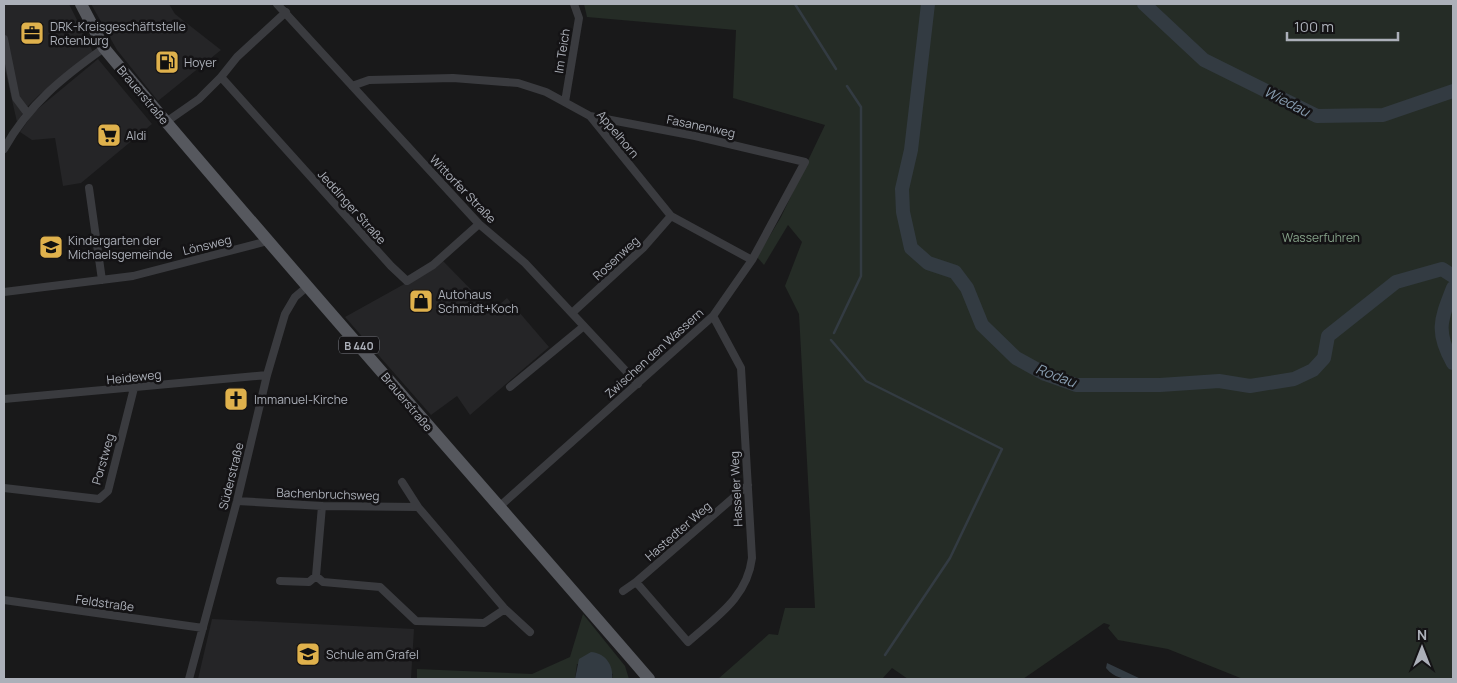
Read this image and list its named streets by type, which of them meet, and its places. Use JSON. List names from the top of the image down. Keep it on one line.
{"streets":{"main road":["Brauerstraße","B 440"],"street":["Im Teich","Fasanenweg","Appelhorn","Wittorfer Straße","Jeddinger Straße","Lönsweg","Rosenweg","Zwischen den Wassern","Heideweg","Porstweg","Süderstraße","Hasseler Weg","Bachenbruchsweg","Hastedter Weg","Feldstraße"]},"crossings":[["Im Teich","Appelhorn"],["Brauerstraße","Lönsweg"],["Brauerstraße","Zwischen den Wassern"],["Brauerstraße","Süderstraße"],["Fasanenweg","Appelhorn"],["Fasanenweg","Zwischen den Wassern"],["Appelhorn","Wittorfer Straße"],["Appelhorn","Rosenweg"],["Appelhorn","Zwischen den Wassern"],["Wittorfer Straße","Jeddinger Straße"],["Wittorfer Straße","Rosenweg"],["Wittorfer Straße","Zwischen den Wassern"],["Zwischen den Wassern","Hasseler Weg"],["Heideweg","Porstweg"],["Heideweg","Süderstraße"],["Süderstraße","Bachenbruchsweg"],["Süderstraße","Feldstraße"],["Hasseler Weg","Hastedter Weg"]],"water":["Wiedau","Rodau"],"parks":["Wasserfuhren"],"places":{"office":["DRK-Kreisgeschäftstelle Rotenburg"],"fuel station":["Hoyer"],"supermarket":["Aldi"],"school or university":["Kindergarten der Michaelsgemeinde","Schule am Grafel"],"shop":["Autohaus Schmidt+Koch"],"church":["Immanuel-Kirche"]},"scale_bar":"100 m","north":"top"}
